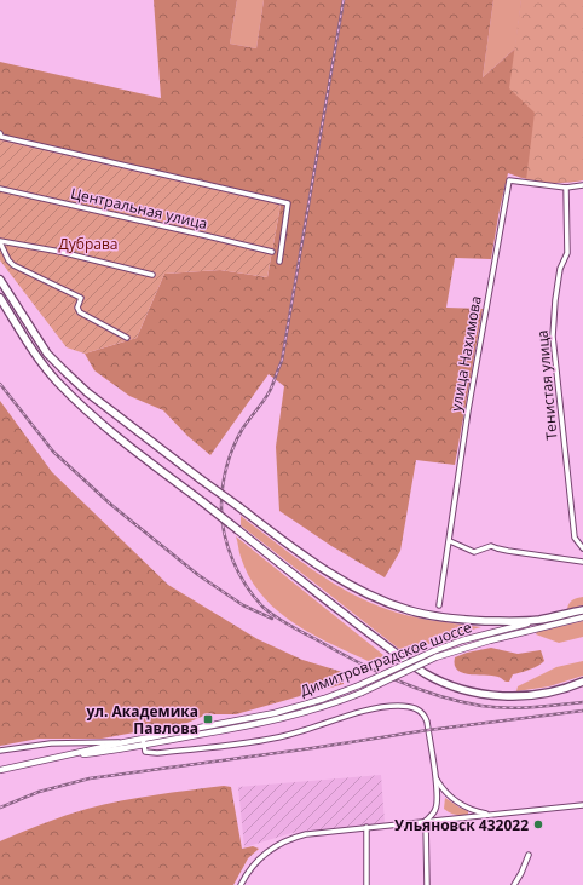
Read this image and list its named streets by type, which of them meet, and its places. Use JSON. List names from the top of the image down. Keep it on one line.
{"streets":{"highway":["Димитровградское шоссе"],"street":["Центральная улица","улица Нахимова","Тенистая улица"]},"crossings":[["улица Нахимова","Тенистая улица"]],"parks":["Дубрава"],"places":{"transit":["ул. Академика Павлова"],"other":["Ульяновск 432022"]}}
